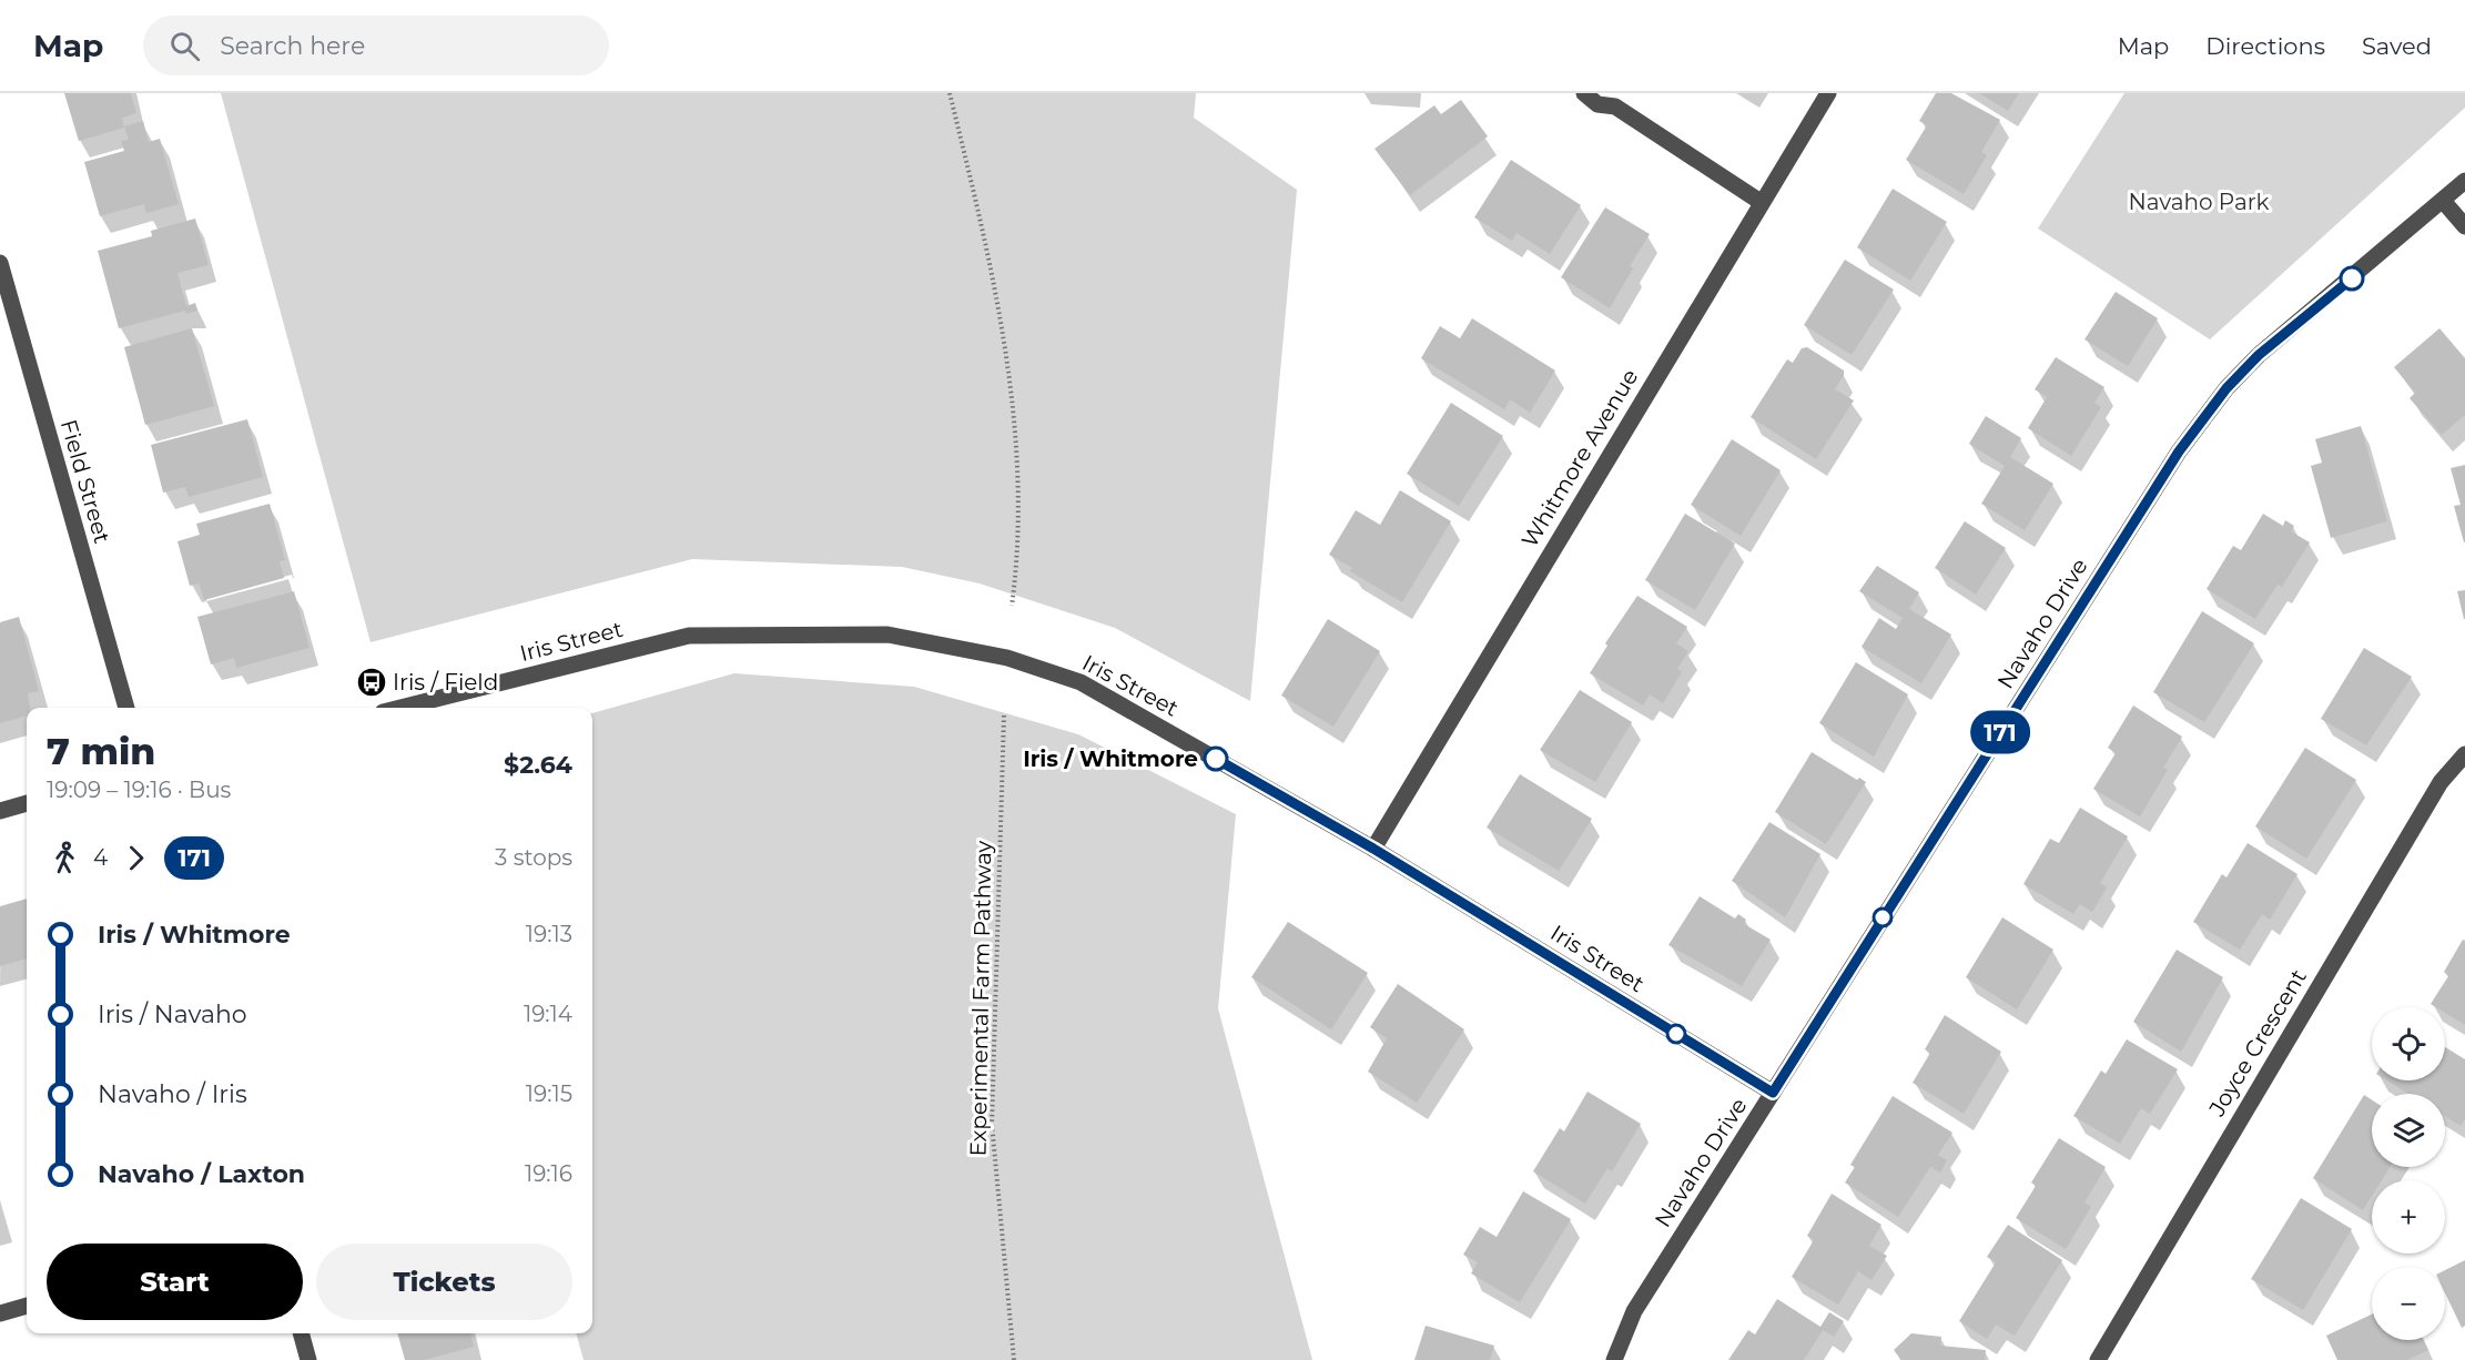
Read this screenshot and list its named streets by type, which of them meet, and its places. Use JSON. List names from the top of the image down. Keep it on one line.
{"streets":{"street":["Whitmore Avenue","Field Street","Navaho Drive","Iris Street","Joyce Crescent"],"path":["Experimental Farm Pathway"]},"crossings":[["Whitmore Avenue","Iris Street"],["Navaho Drive","Iris Street"]],"parks":["Navaho Park"],"places":{"bus stop":["Iris / Field"],"other":["Iris / Whitmore"]},"lines":["bus line 171"],"page":{"header":"Map","search":"Search here","nav":["Map","Directions","Saved"],"on_map":"171","heading":["7 min","19:09 – 19:16 · Bus","$2.64"],"legs":["4","171","3 stops"],"list":[{"name":"Iris / Whitmore","value":"19:13"},{"name":"Iris / Navaho","value":"19:14"},{"name":"Navaho / Iris","value":"19:15"},{"name":"Navaho / Laxton","value":"19:16"}],"map_buttons":["+","−"],"buttons":["Start","Tickets"]}}
